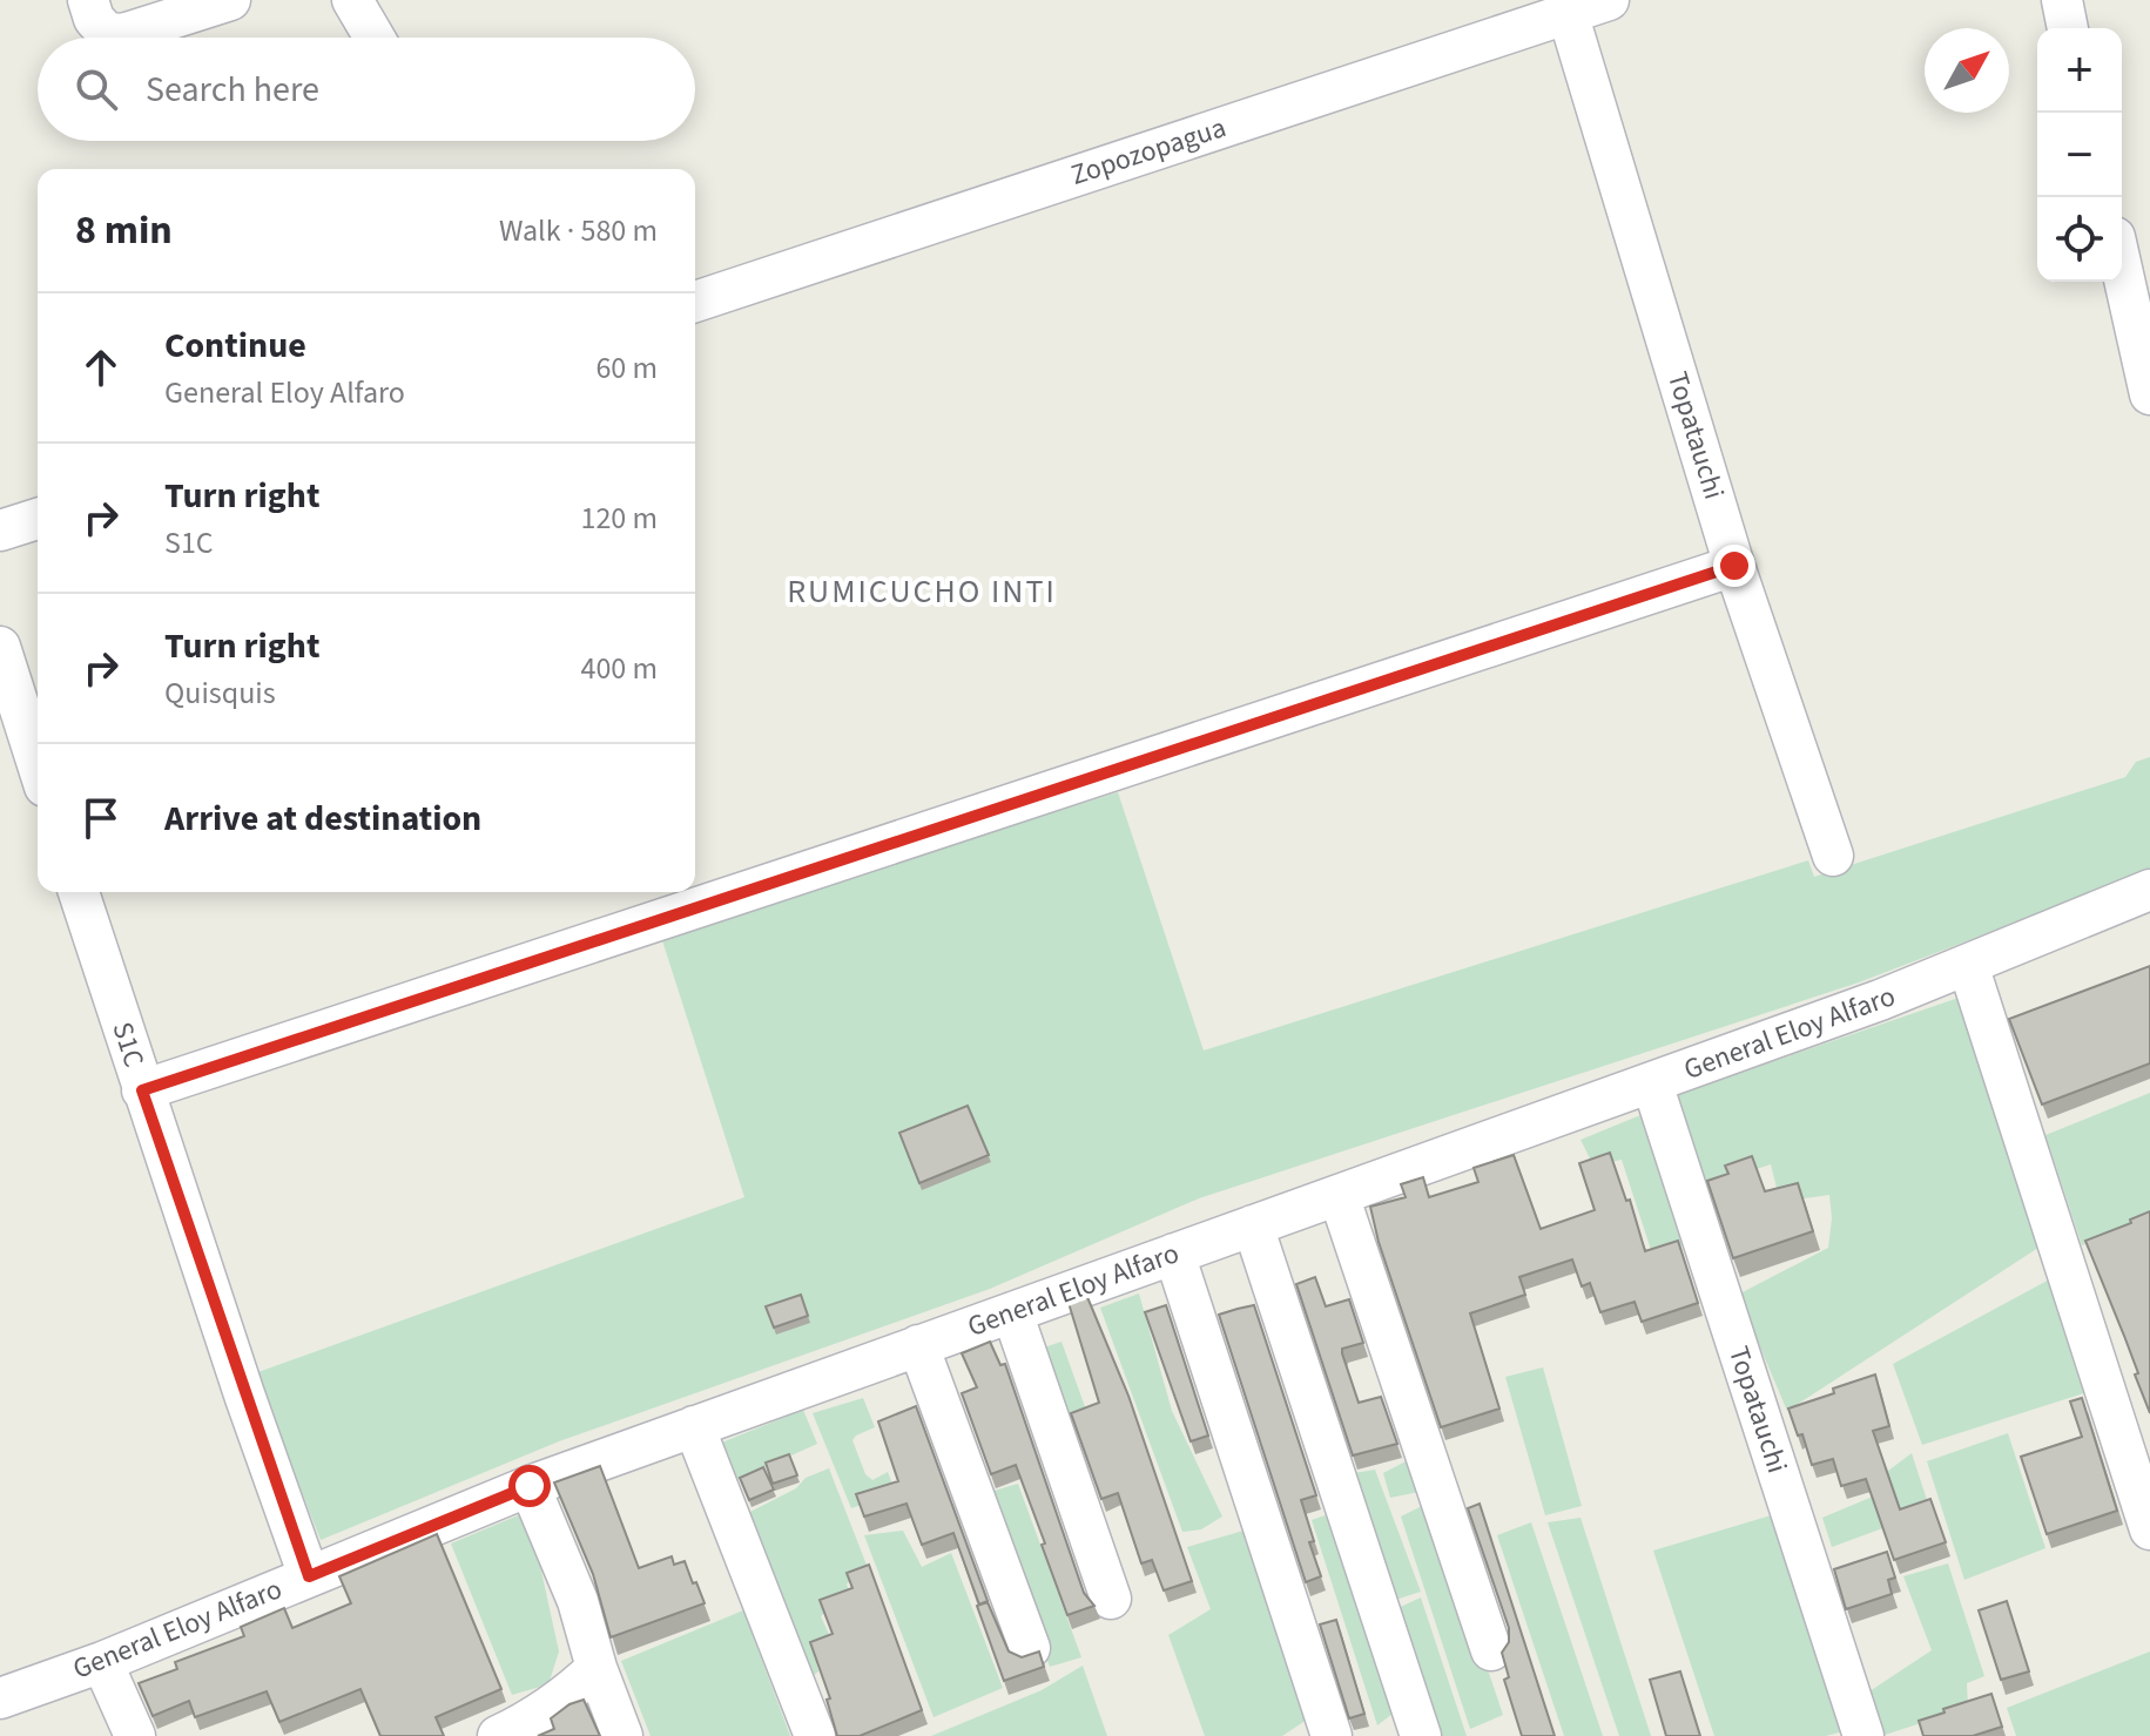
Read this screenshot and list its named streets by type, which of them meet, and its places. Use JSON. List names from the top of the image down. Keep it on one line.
{"streets":{"street":["Zopozopagua","Topatauchi","General Eloy Alfaro","S1C"]},"crossings":[["Zopozopagua","Topatauchi"],["Topatauchi","General Eloy Alfaro"],["General Eloy Alfaro","S1C"]],"districts":["RUMICUCHO INTI"],"north":"top right","page":{"map_buttons":["+","−"],"search":"Search here","heading":["8 min","Walk · 580 m"],"list":[["Continue","General Eloy Alfaro","60 m"],["Turn right","S1C","120 m"],["Turn right","Quisquis","400 m"],"Arrive at destination"]}}
